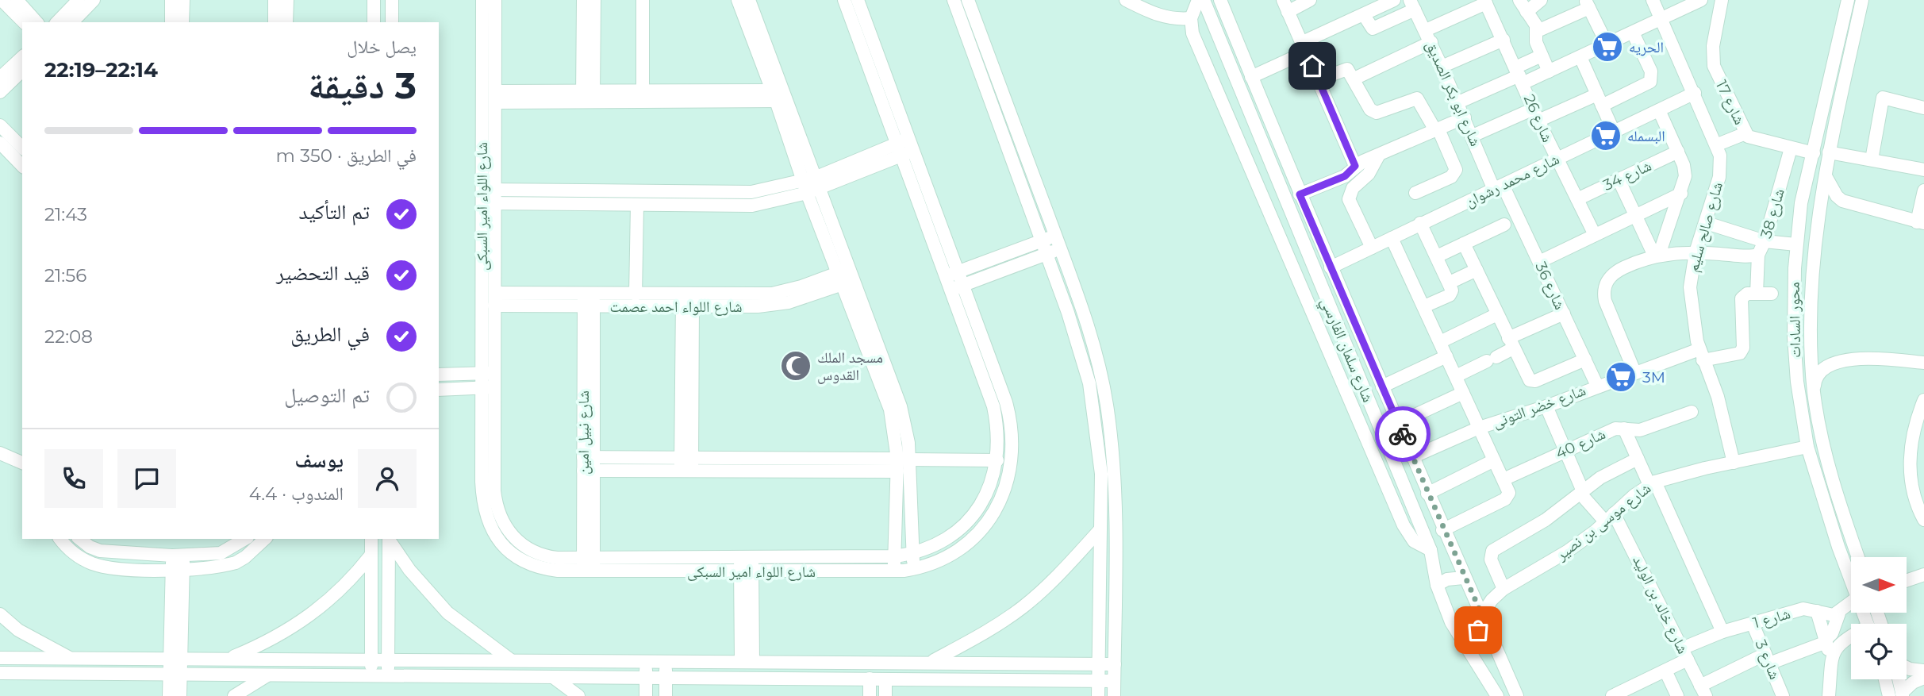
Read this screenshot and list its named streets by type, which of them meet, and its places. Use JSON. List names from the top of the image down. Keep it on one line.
{"streets":{"street":["شارع ابو بكر الصديق","شارع 17","شارع 26","شارع 34","شارع محمد رشوان","شارع اللواء امير السبكى","شارع 38","شارع صالح سليم","شارع 36","شارع اللواء احمد عصمت","محور السادات","شارع سلمان الفارسي","شارع خضر التونى","شارع نبيل امين","شارع 40","شارع موسى بن نصير","شارع خالد بن الوليد","شارع 1","شارع 3"]},"crossings":[["شارع ابو بكر الصديق","شارع محمد رشوان"],["شارع ابو بكر الصديق","شارع 36"],["شارع 17","شارع 38"],["شارع 17","محور السادات"],["شارع 26","شارع 34"],["شارع 26","شارع محمد رشوان"],["شارع محمد رشوان","شارع صالح سليم"],["شارع محمد رشوان","شارع 36"],["شارع محمد رشوان","شارع سلمان الفارسي"],["شارع اللواء امير السبكى","شارع اللواء احمد عصمت"],["شارع اللواء امير السبكى","شارع نبيل امين"],["شارع 38","شارع صالح سليم"],["شارع 38","شارع خضر التونى"],["شارع صالح سليم","شارع خضر التونى"],["شارع صالح سليم","شارع موسى بن نصير"],["شارع 36","شارع خضر التونى"],["شارع اللواء احمد عصمت","شارع نبيل امين"],["محور السادات","شارع موسى بن نصير"],["شارع سلمان الفارسي","شارع خضر التونى"],["شارع سلمان الفارسي","شارع موسى بن نصير"],["شارع خضر التونى","شارع خالد بن الوليد"],["شارع 40","شارع خالد بن الوليد"],["شارع موسى بن نصير","شارع خالد بن الوليد"],["شارع خالد بن الوليد","شارع 1"],["شارع 1","شارع 3"]],"places":{"supermarket":["الحريه","البسمله","3M"],"mosque":["مسجد الملك القدوس"]},"north":"right","page":{"heading":["3 دقيقة","يصل خلال","22:14–22:19"],"panel":["يوسف","المندوب · 4.4"],"bar":"في الطريق · 350 m","list":[["تم التأكيد","21:43"],["قيد التحضير","21:56"],["في الطريق","22:08"],"تم التوصيل"]}}
